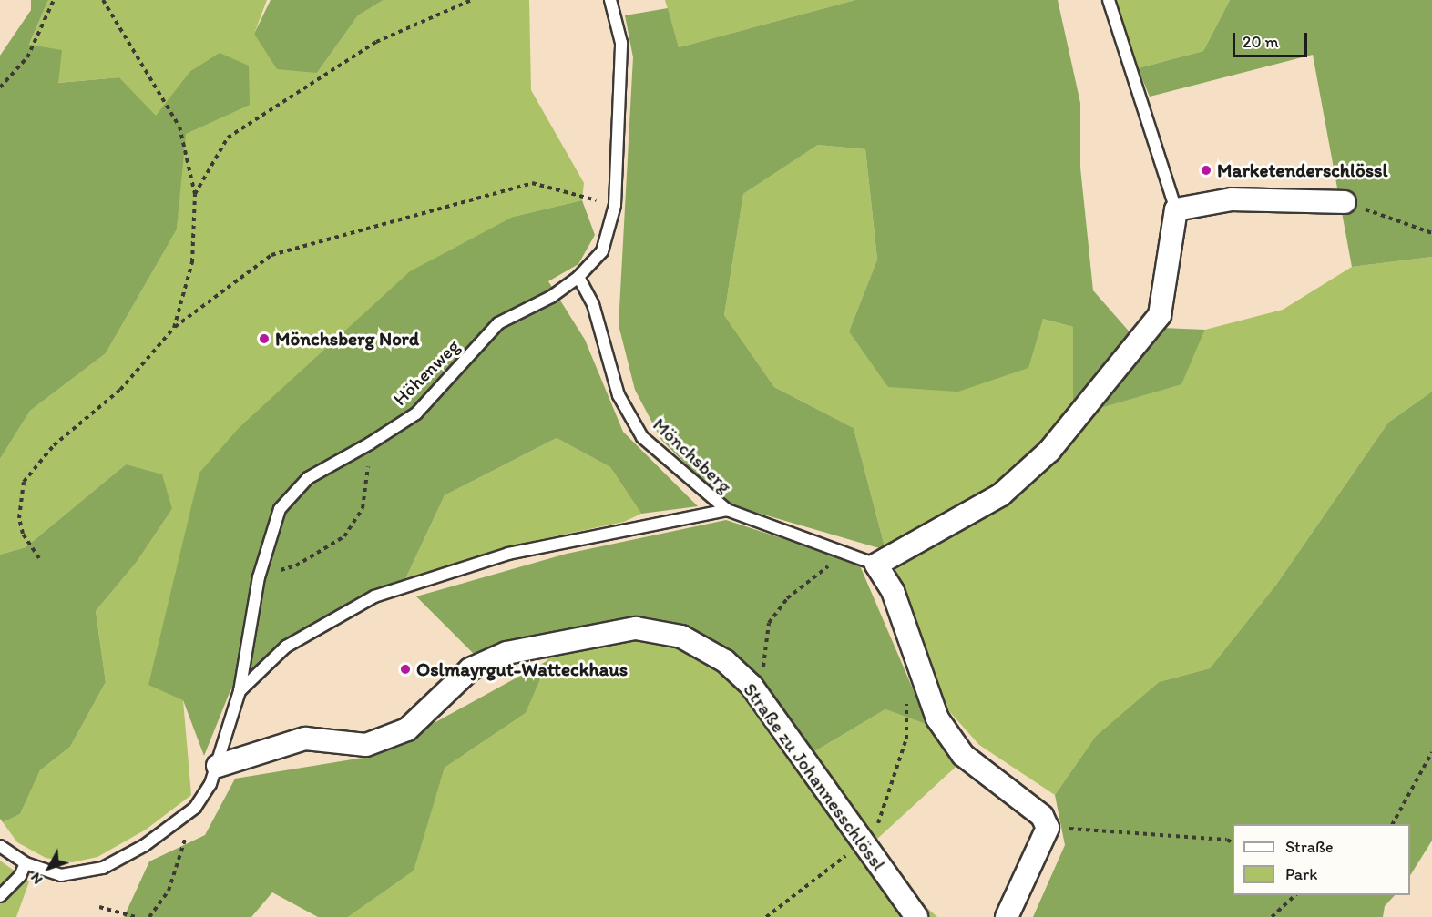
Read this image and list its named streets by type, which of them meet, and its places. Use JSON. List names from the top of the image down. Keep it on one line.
{"streets":{"street":["Straße zu Johannesschlössl"],"lane":["Höhenweg","Mönchsberg"]},"crossings":[["Höhenweg","Mönchsberg"],["Höhenweg","Straße zu Johannesschlössl"]],"places":["Marketenderschlössl","Mönchsberg Nord","Oslmayrgut-Watteckhaus"],"legend":["Straße","Park"],"scale_bar":"20 m","north":"bottom left"}
